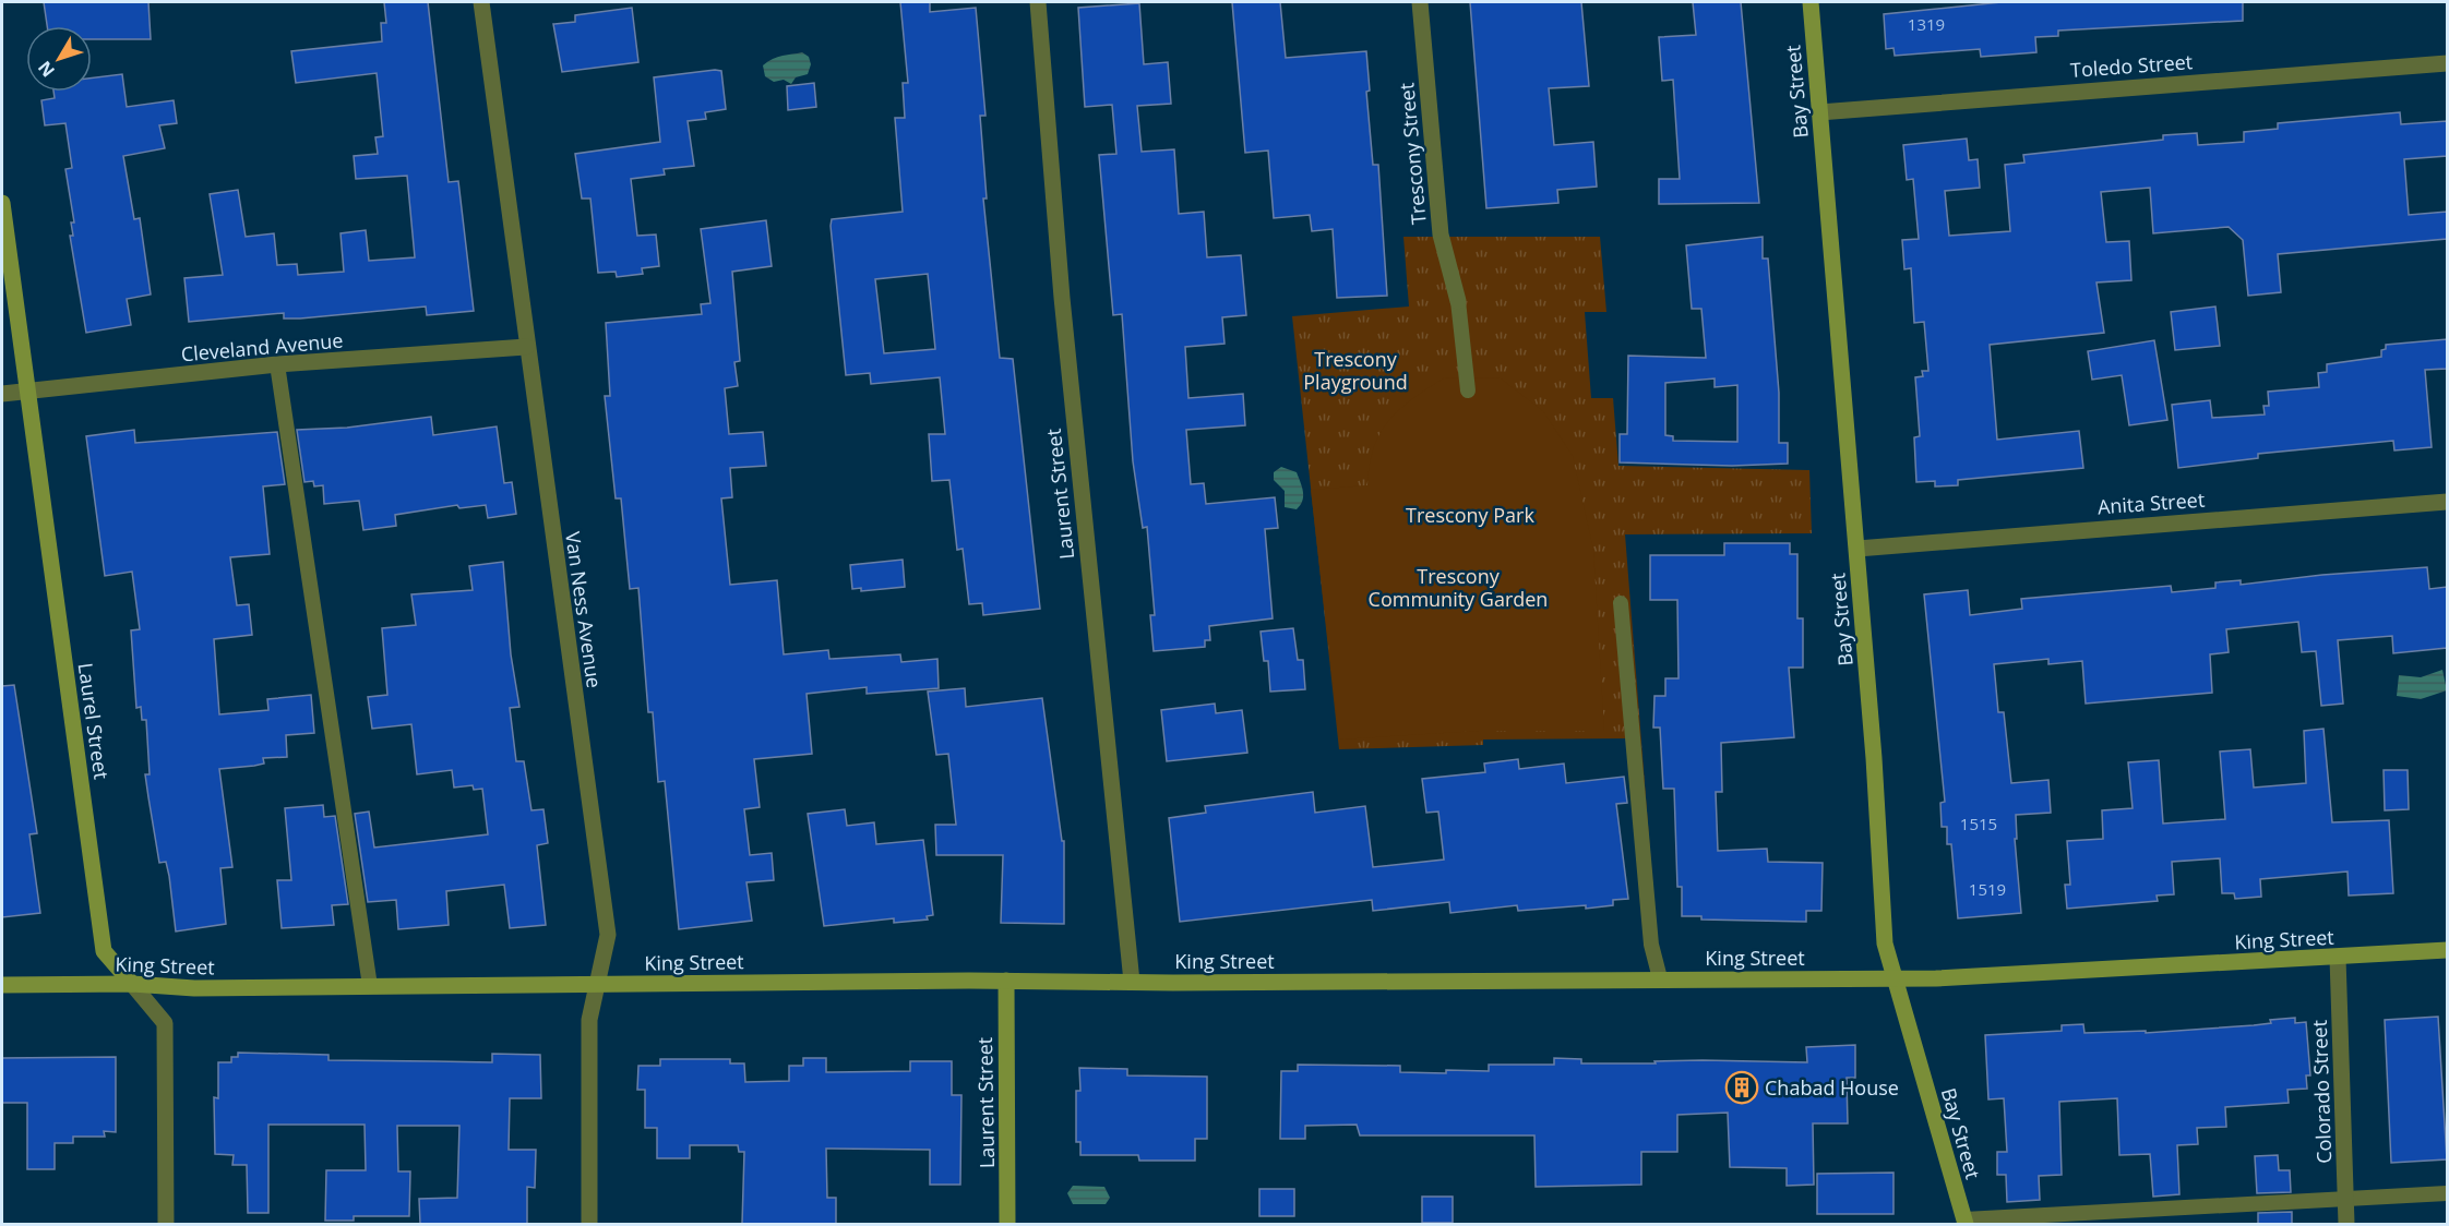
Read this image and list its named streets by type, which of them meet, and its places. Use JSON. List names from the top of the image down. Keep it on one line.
{"streets":{"street":["Toledo Street","Bay Street","Trescony Street","Cleveland Avenue","Laurent Street","Anita Street","Van Ness Avenue","Laurel Street","King Street","Colorado Street"]},"crossings":[["Toledo Street","Bay Street"],["Bay Street","Anita Street"],["Bay Street","King Street"],["Cleveland Avenue","Van Ness Avenue"],["Cleveland Avenue","Laurel Street"],["Laurent Street","King Street"],["Van Ness Avenue","King Street"],["Laurel Street","King Street"],["King Street","Colorado Street"]],"parks":["Trescony Playground","Trescony Park","Trescony Community Garden"],"places":{"building":["Chabad House"]},"house_numbers":["1319","1515","1519"],"north":"bottom left"}
